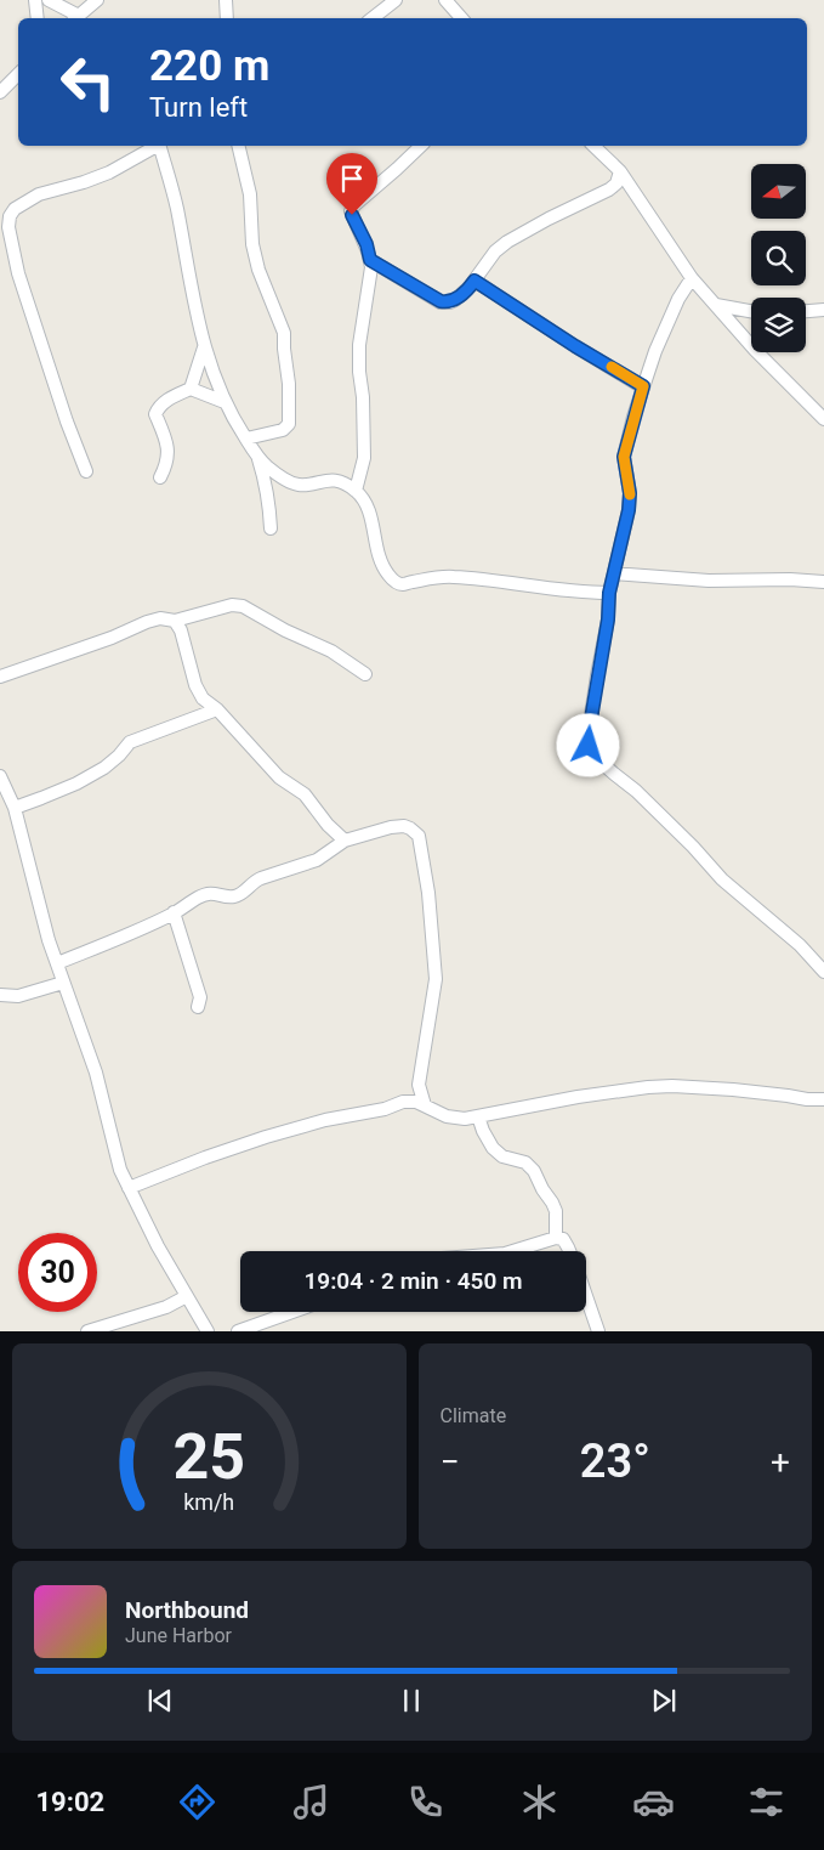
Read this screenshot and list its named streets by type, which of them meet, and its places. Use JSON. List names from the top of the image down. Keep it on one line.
{"north":"left","page":{"turn":["220 m","Turn left"],"limit":"30","trip":"19:04 · 2 min · 450 m","tile":"Climate","heat":["−","23°","+"],"song":["Northbound","June Harbor"],"tabs":"19:02","gauge":["25","km/h"]}}
